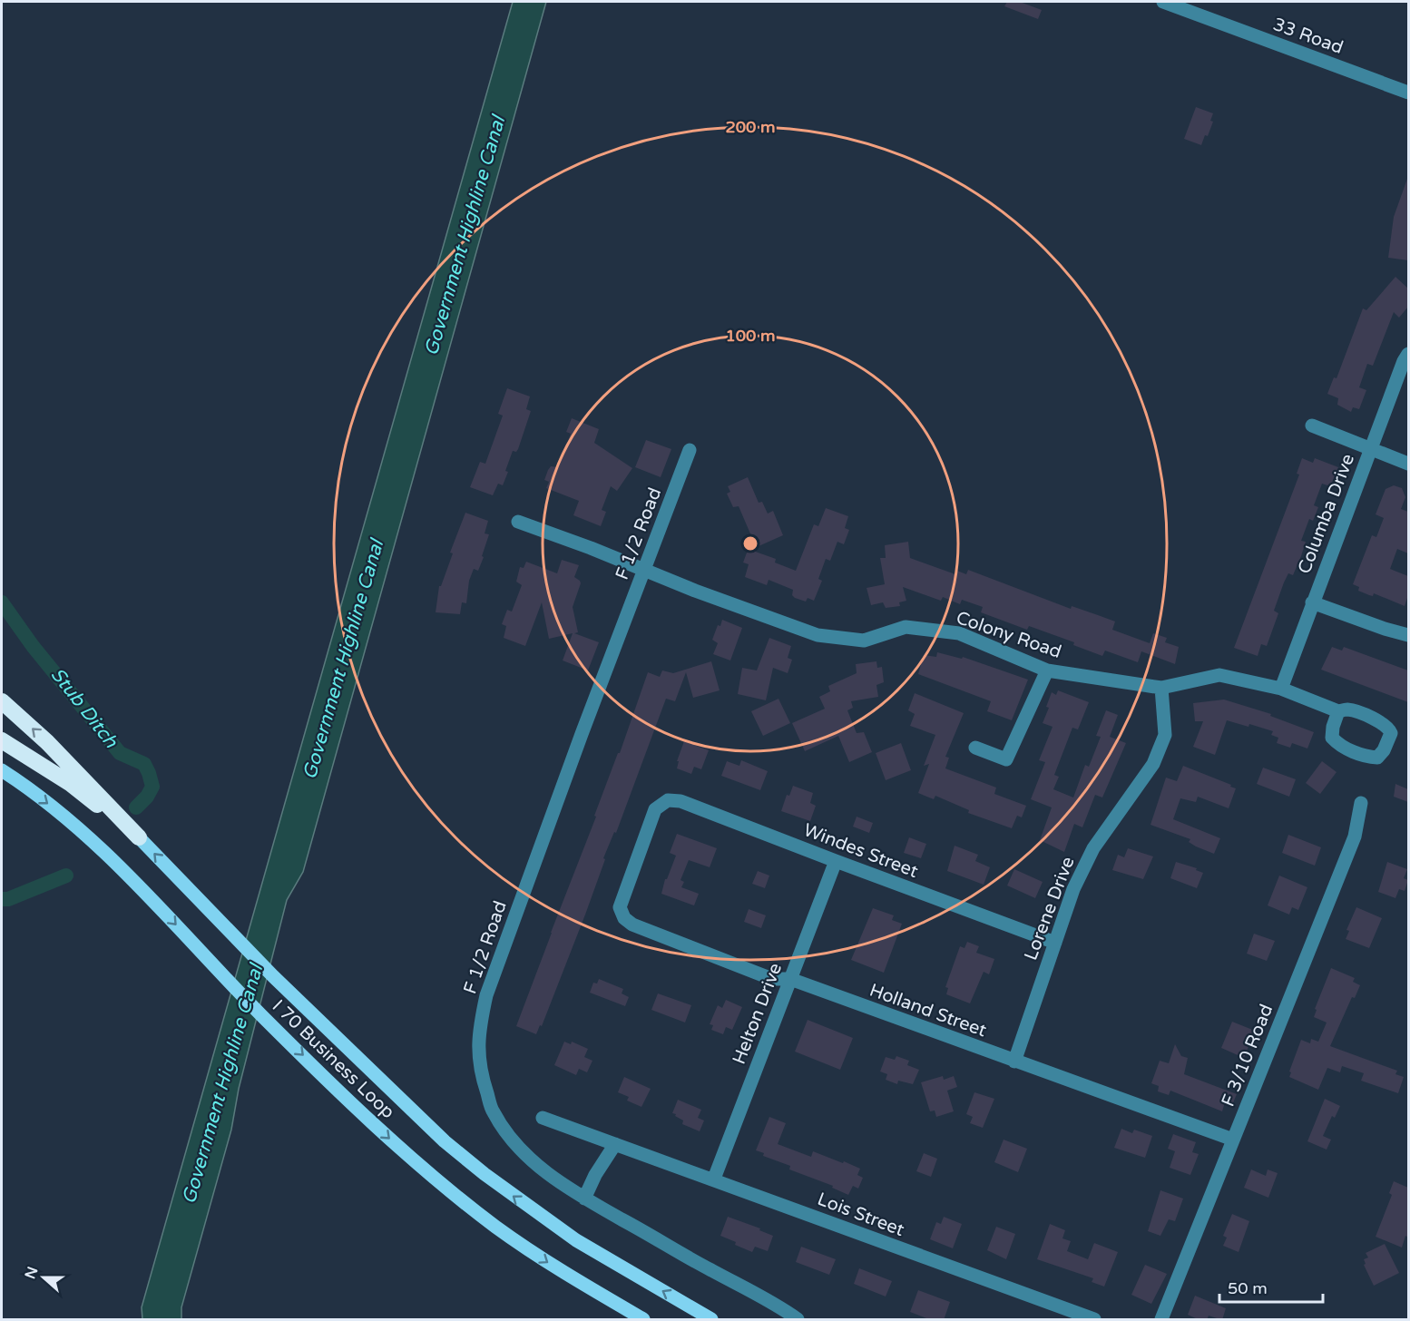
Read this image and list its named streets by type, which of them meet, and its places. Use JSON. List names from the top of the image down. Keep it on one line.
{"streets":{"main road":["I 70 Business Loop"],"street":["33 Road","Columba Drive","F 1/2 Road","Colony Road","Windes Street","Lorene Drive","Holland Street","Helton Drive","F 3/10 Road","Lois Street"]},"crossings":[["Columba Drive","Colony Road"],["F 1/2 Road","Colony Road"],["Colony Road","Lorene Drive"],["Windes Street","Lorene Drive"],["Windes Street","Holland Street"],["Windes Street","Helton Drive"],["Lorene Drive","Holland Street"],["Holland Street","Helton Drive"],["Holland Street","F 3/10 Road"],["Helton Drive","Lois Street"]],"water":["Government Highline Canal","Stub Ditch"],"scale_bar":"50 m","north":"left","rings":["200 m","100 m"]}
